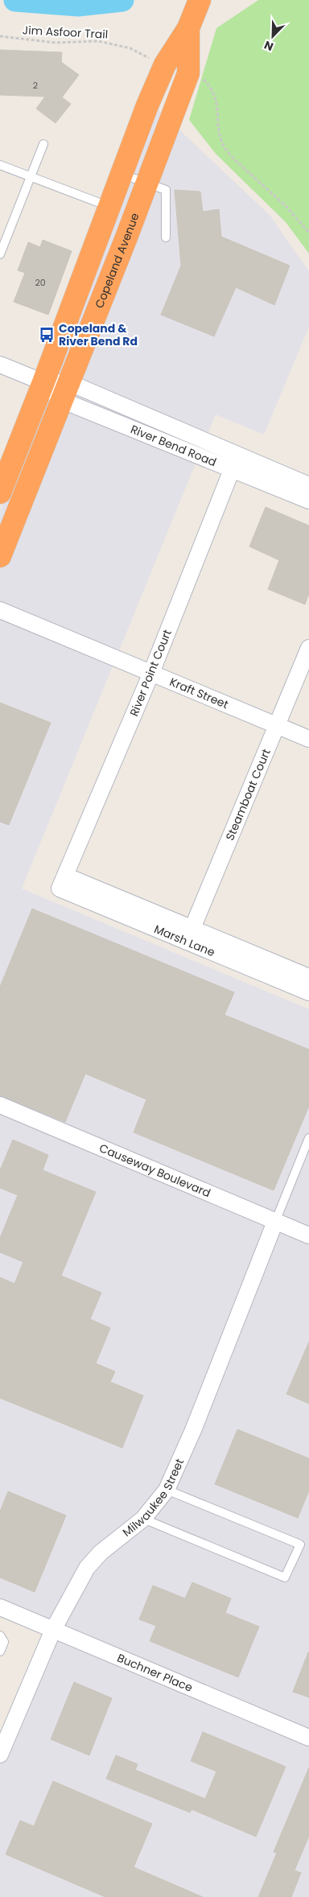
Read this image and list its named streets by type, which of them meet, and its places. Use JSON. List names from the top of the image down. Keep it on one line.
{"streets":{"highway":["Copeland Avenue"],"street":["River Bend Road","River Point Court","Kraft Street","Steamboat Court","Marsh Lane","Causeway Boulevard","Milwaukee Street","Buchner Place"],"path":["Jim Asfoor Trail"]},"crossings":[["Copeland Avenue","River Bend Road"],["River Bend Road","River Point Court"],["River Point Court","Kraft Street"],["River Point Court","Marsh Lane"],["Kraft Street","Steamboat Court"],["Steamboat Court","Marsh Lane"],["Causeway Boulevard","Milwaukee Street"],["Milwaukee Street","Buchner Place"]],"places":{"bus stop":["Copeland & River Bend Rd"]},"house_numbers":["2","20"],"north":"bottom left"}
